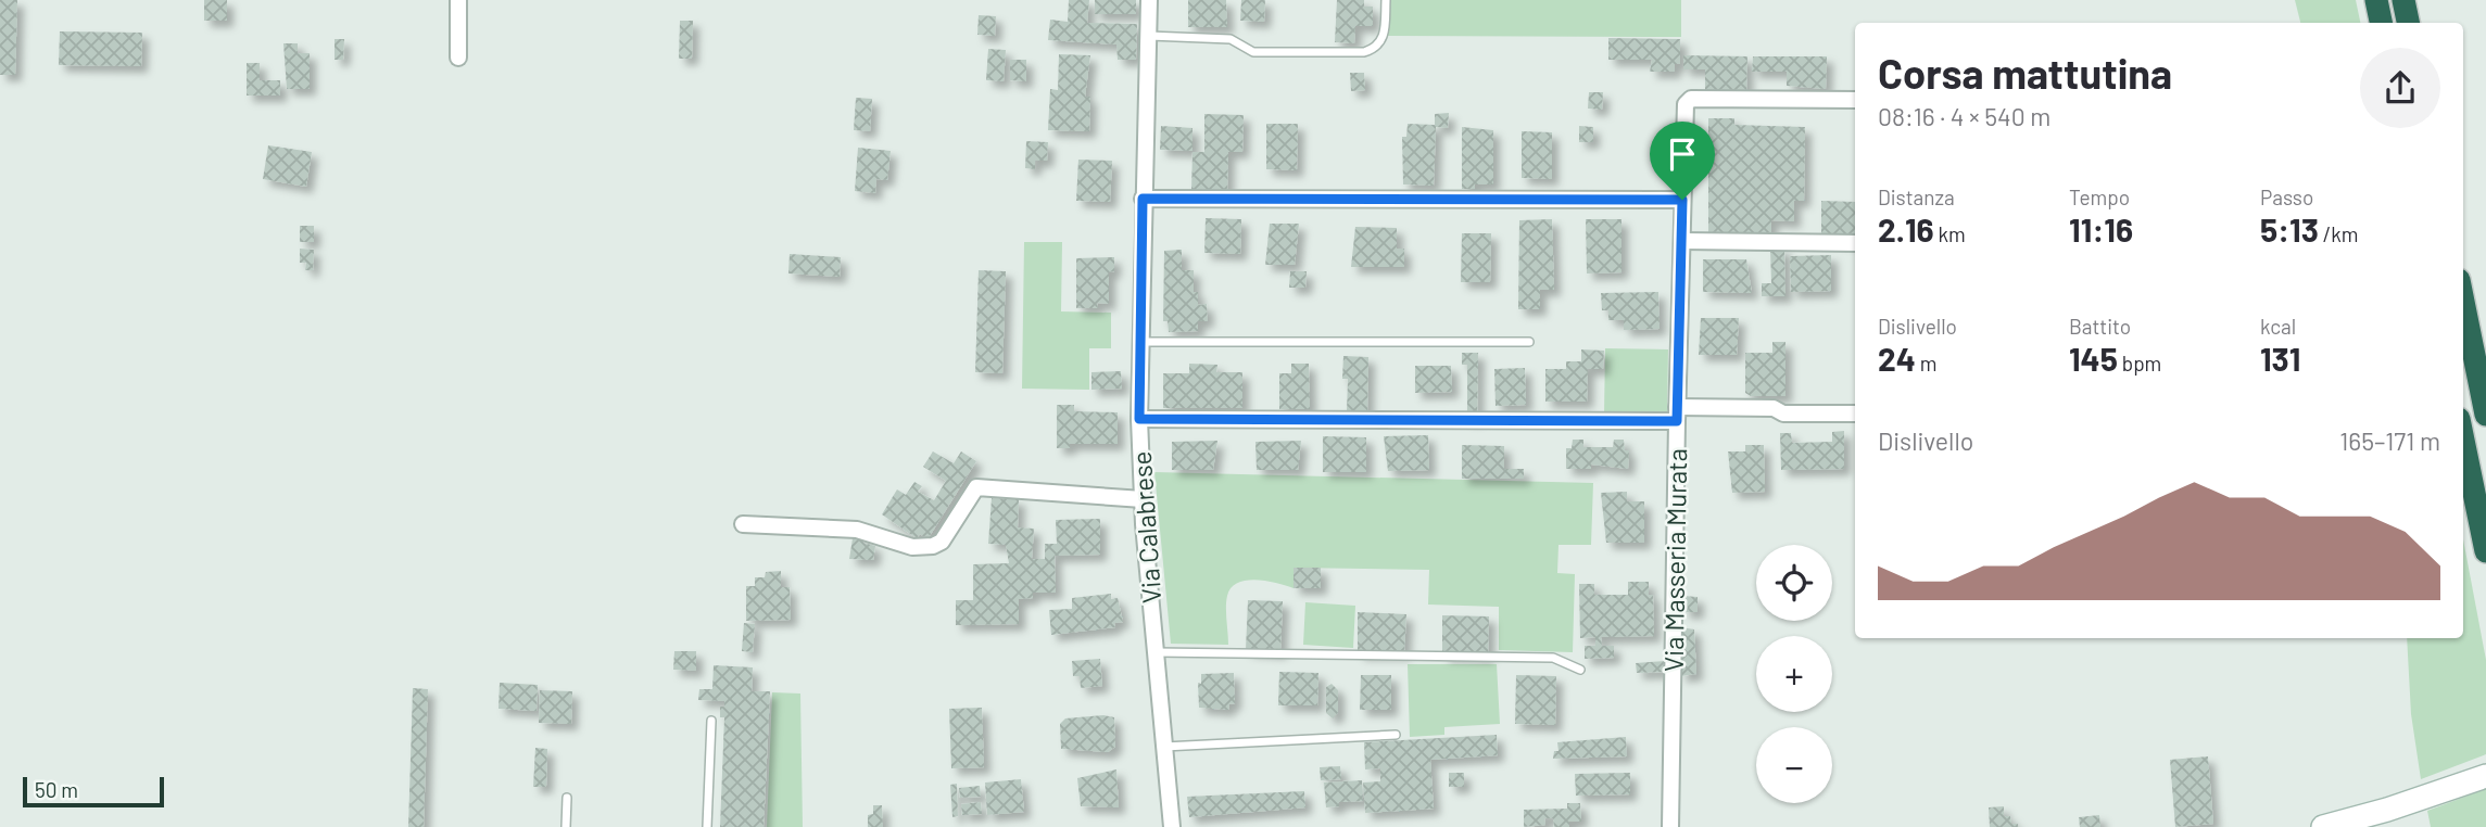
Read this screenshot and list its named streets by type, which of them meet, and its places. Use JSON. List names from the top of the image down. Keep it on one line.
{"streets":{"street":["Via Calabrese","Via Masseria Murata"]},"scale_bar":"50 m","page":{"heading":["Corsa mattutina","08:16 · 4 × 540 m"],"stats":[["Distanza","2.16 km"],["Tempo","11:16"],["Passo","5:13 /km"],["Dislivello","24 m"],["Battito","145 bpm"],["kcal","131"]],"chart":["Dislivello","165–171 m"],"map_buttons":["+","−"],"scale":"50 m"}}
